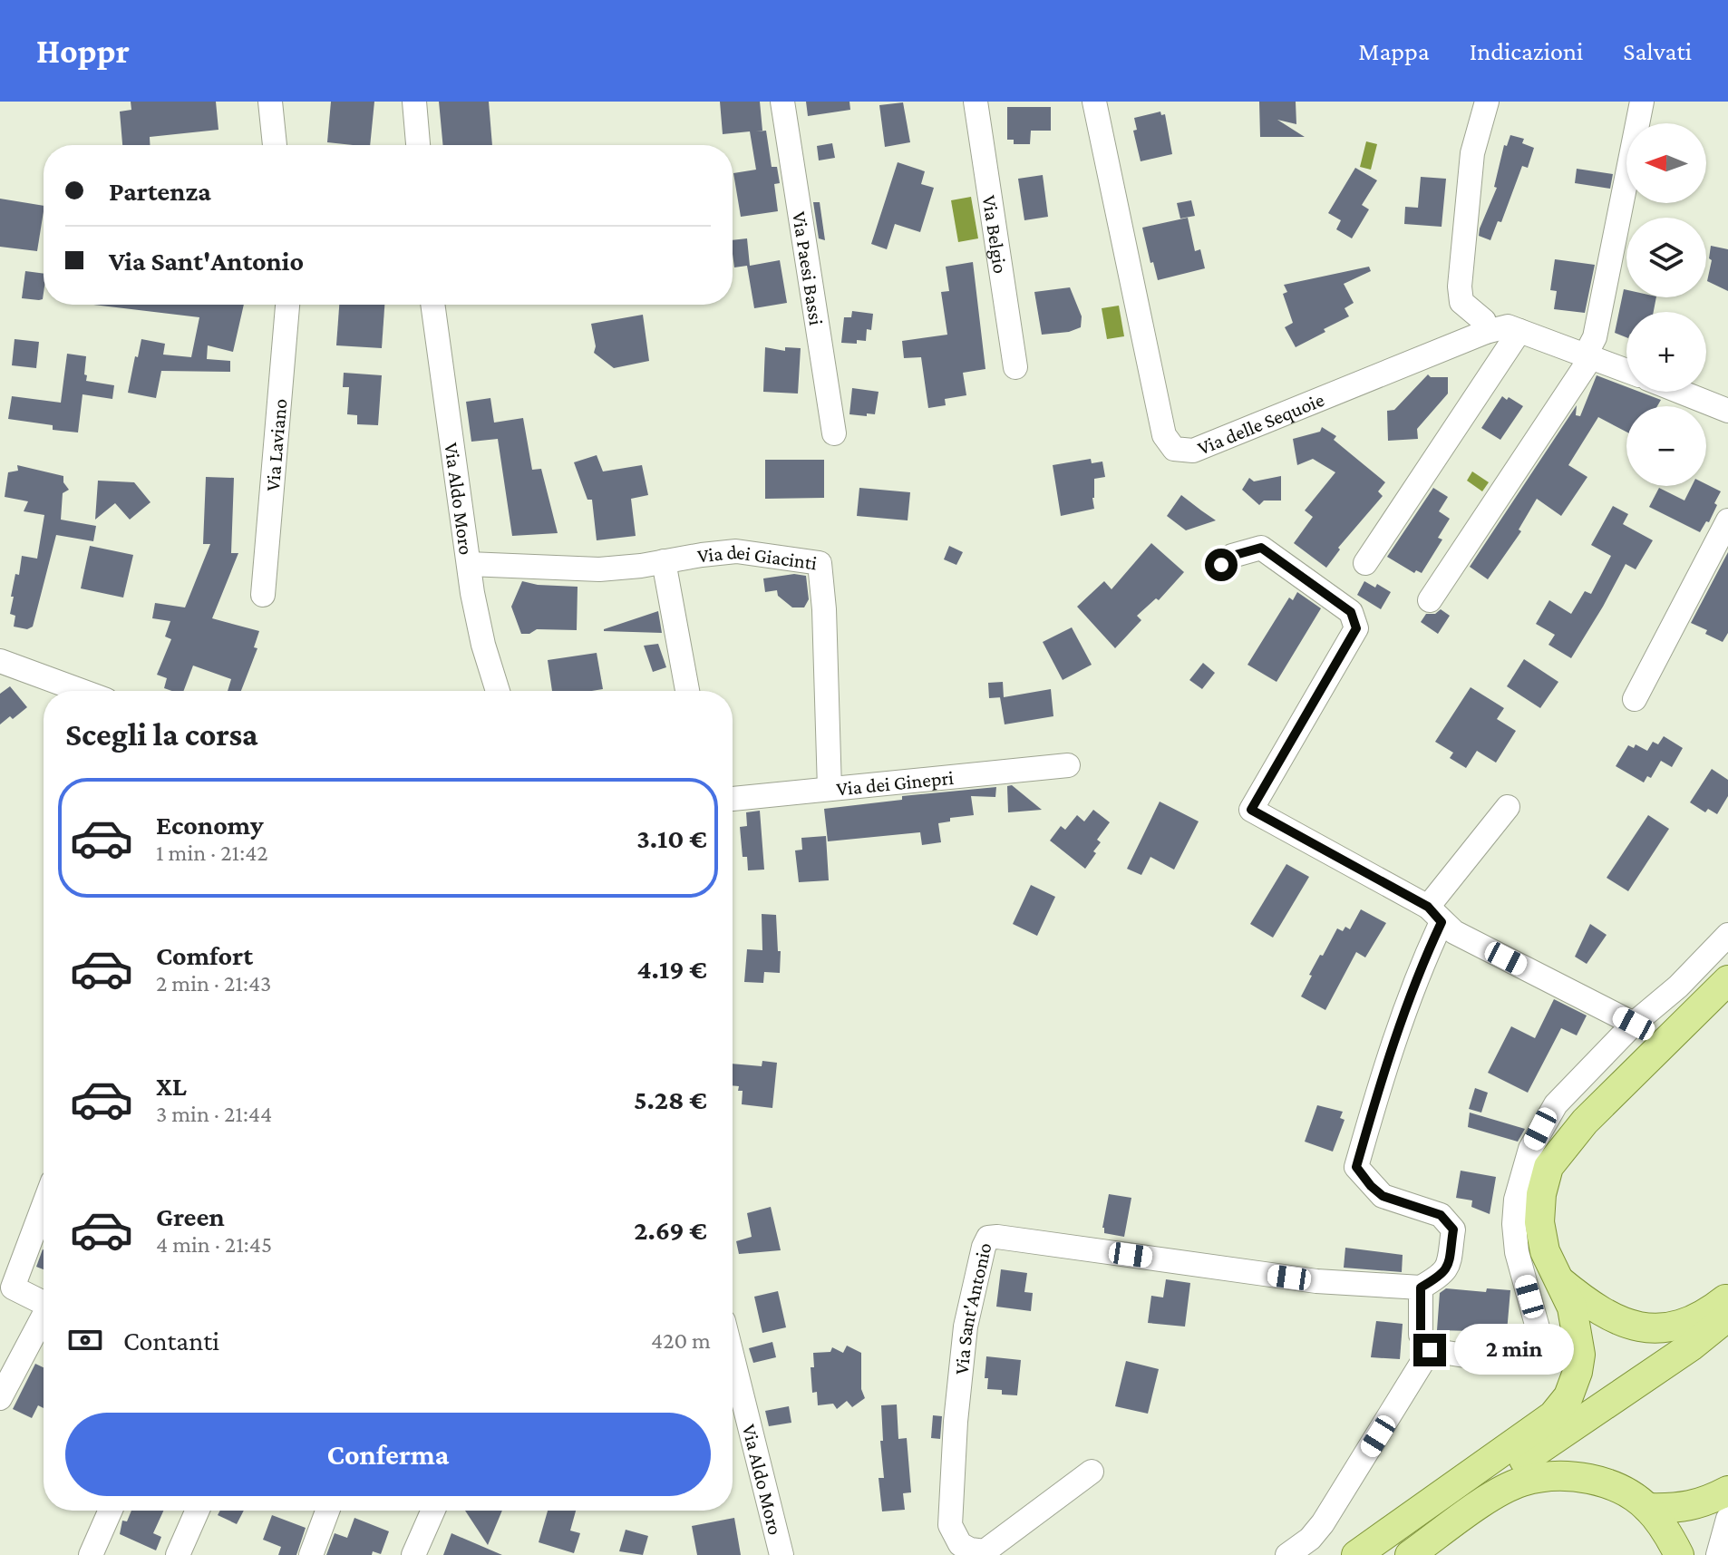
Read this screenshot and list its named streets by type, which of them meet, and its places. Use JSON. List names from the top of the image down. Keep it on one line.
{"streets":{"street":["Via Belgio","Via Paesi Bassi","Via delle Sequoie","Via Laviano","Via Aldo Moro","Via dei Giacinti","Via dei Ginepri","Via Sant'Antonio"]},"crossings":[["Via Aldo Moro","Via dei Giacinti"],["Via dei Giacinti","Via dei Ginepri"]],"north":"left","page":{"header":"Hoppr","nav":["Mappa","Indicazioni","Salvati"],"map_buttons":["+","−"],"banner":["Partenza","Via Sant'Antonio"],"heading":"Scegli la corsa","list":[{"name":"Economy","note":"1 min · 21:42","value":"3.10 €"},{"name":"Comfort","note":"2 min · 21:43","value":"4.19 €"},{"name":"XL","note":"3 min · 21:44","value":"5.28 €"},{"name":"Green","note":"4 min · 21:45","value":"2.69 €"}],"pay":["Contanti","420 m"],"bubble":"2 min","buttons":"Conferma"}}
